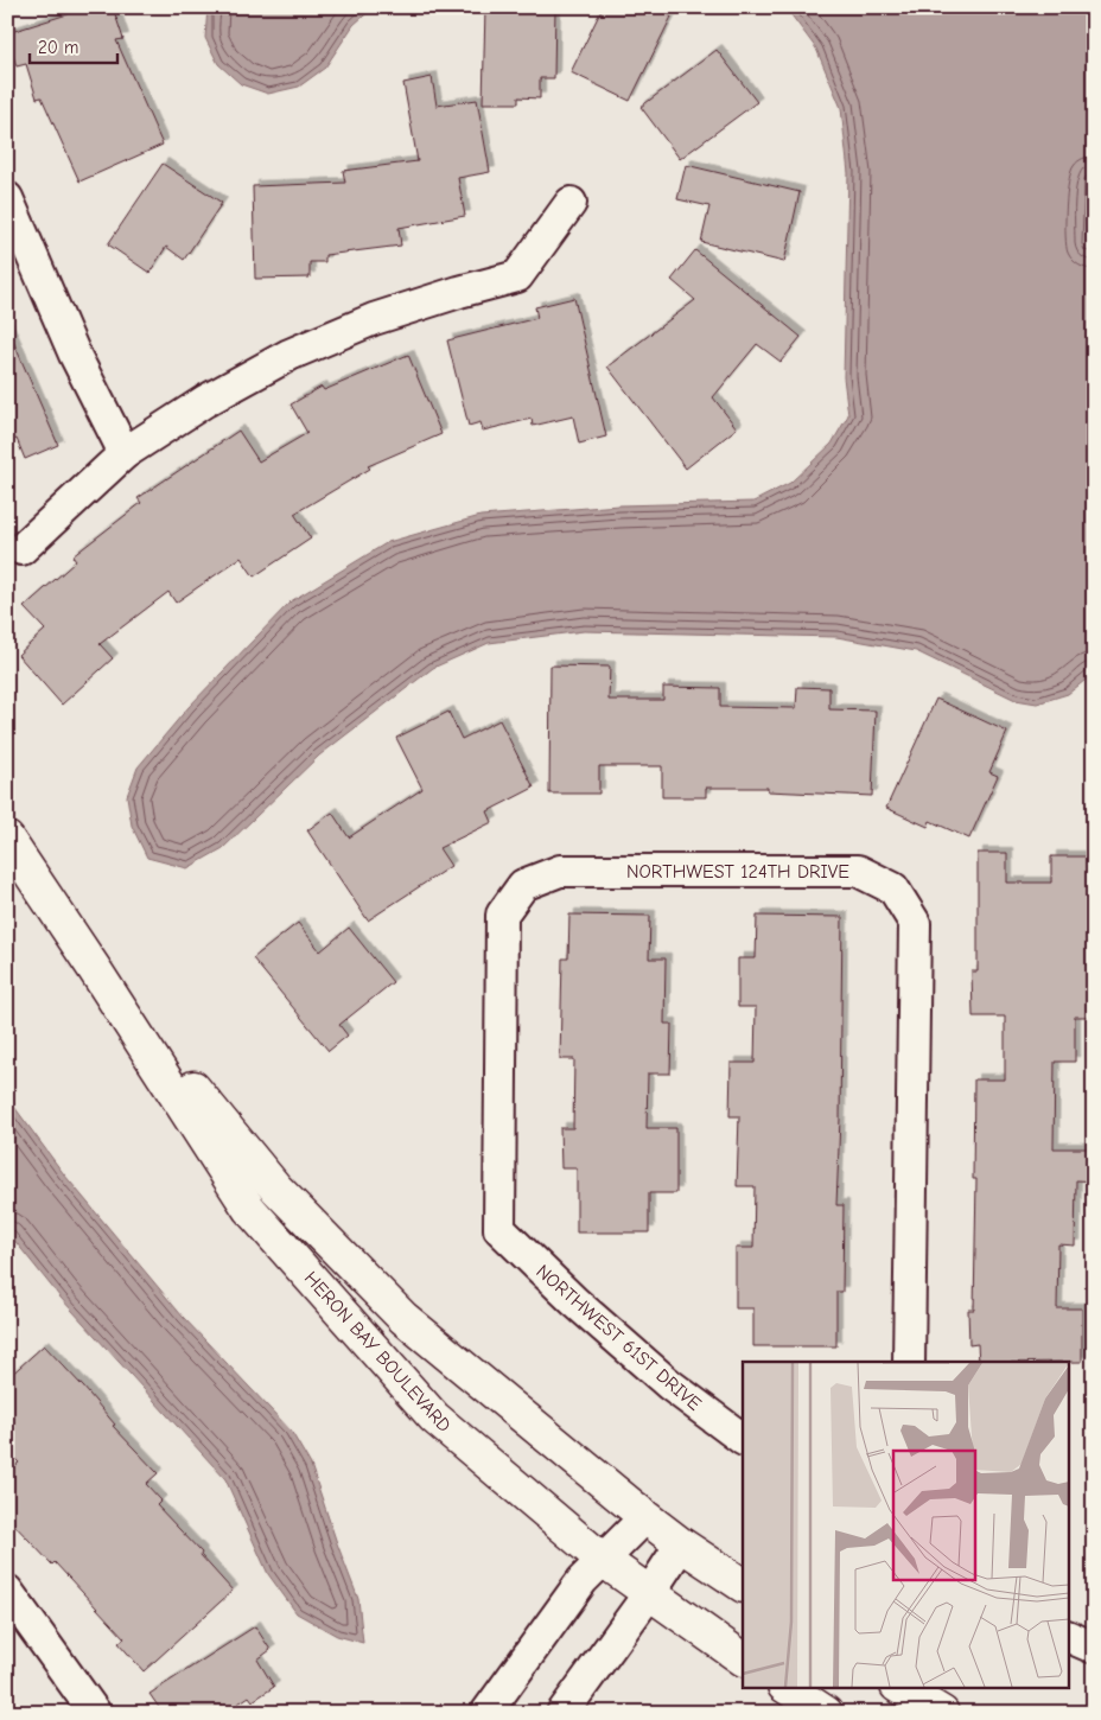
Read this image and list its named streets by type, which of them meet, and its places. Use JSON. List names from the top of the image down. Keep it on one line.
{"streets":{"street":["NORTHWEST 124TH DRIVE","NORTHWEST 61ST DRIVE","HERON BAY BOULEVARD"]},"crossings":[["NORTHWEST 124TH DRIVE","NORTHWEST 61ST DRIVE"]],"scale_bar":"20 m"}
